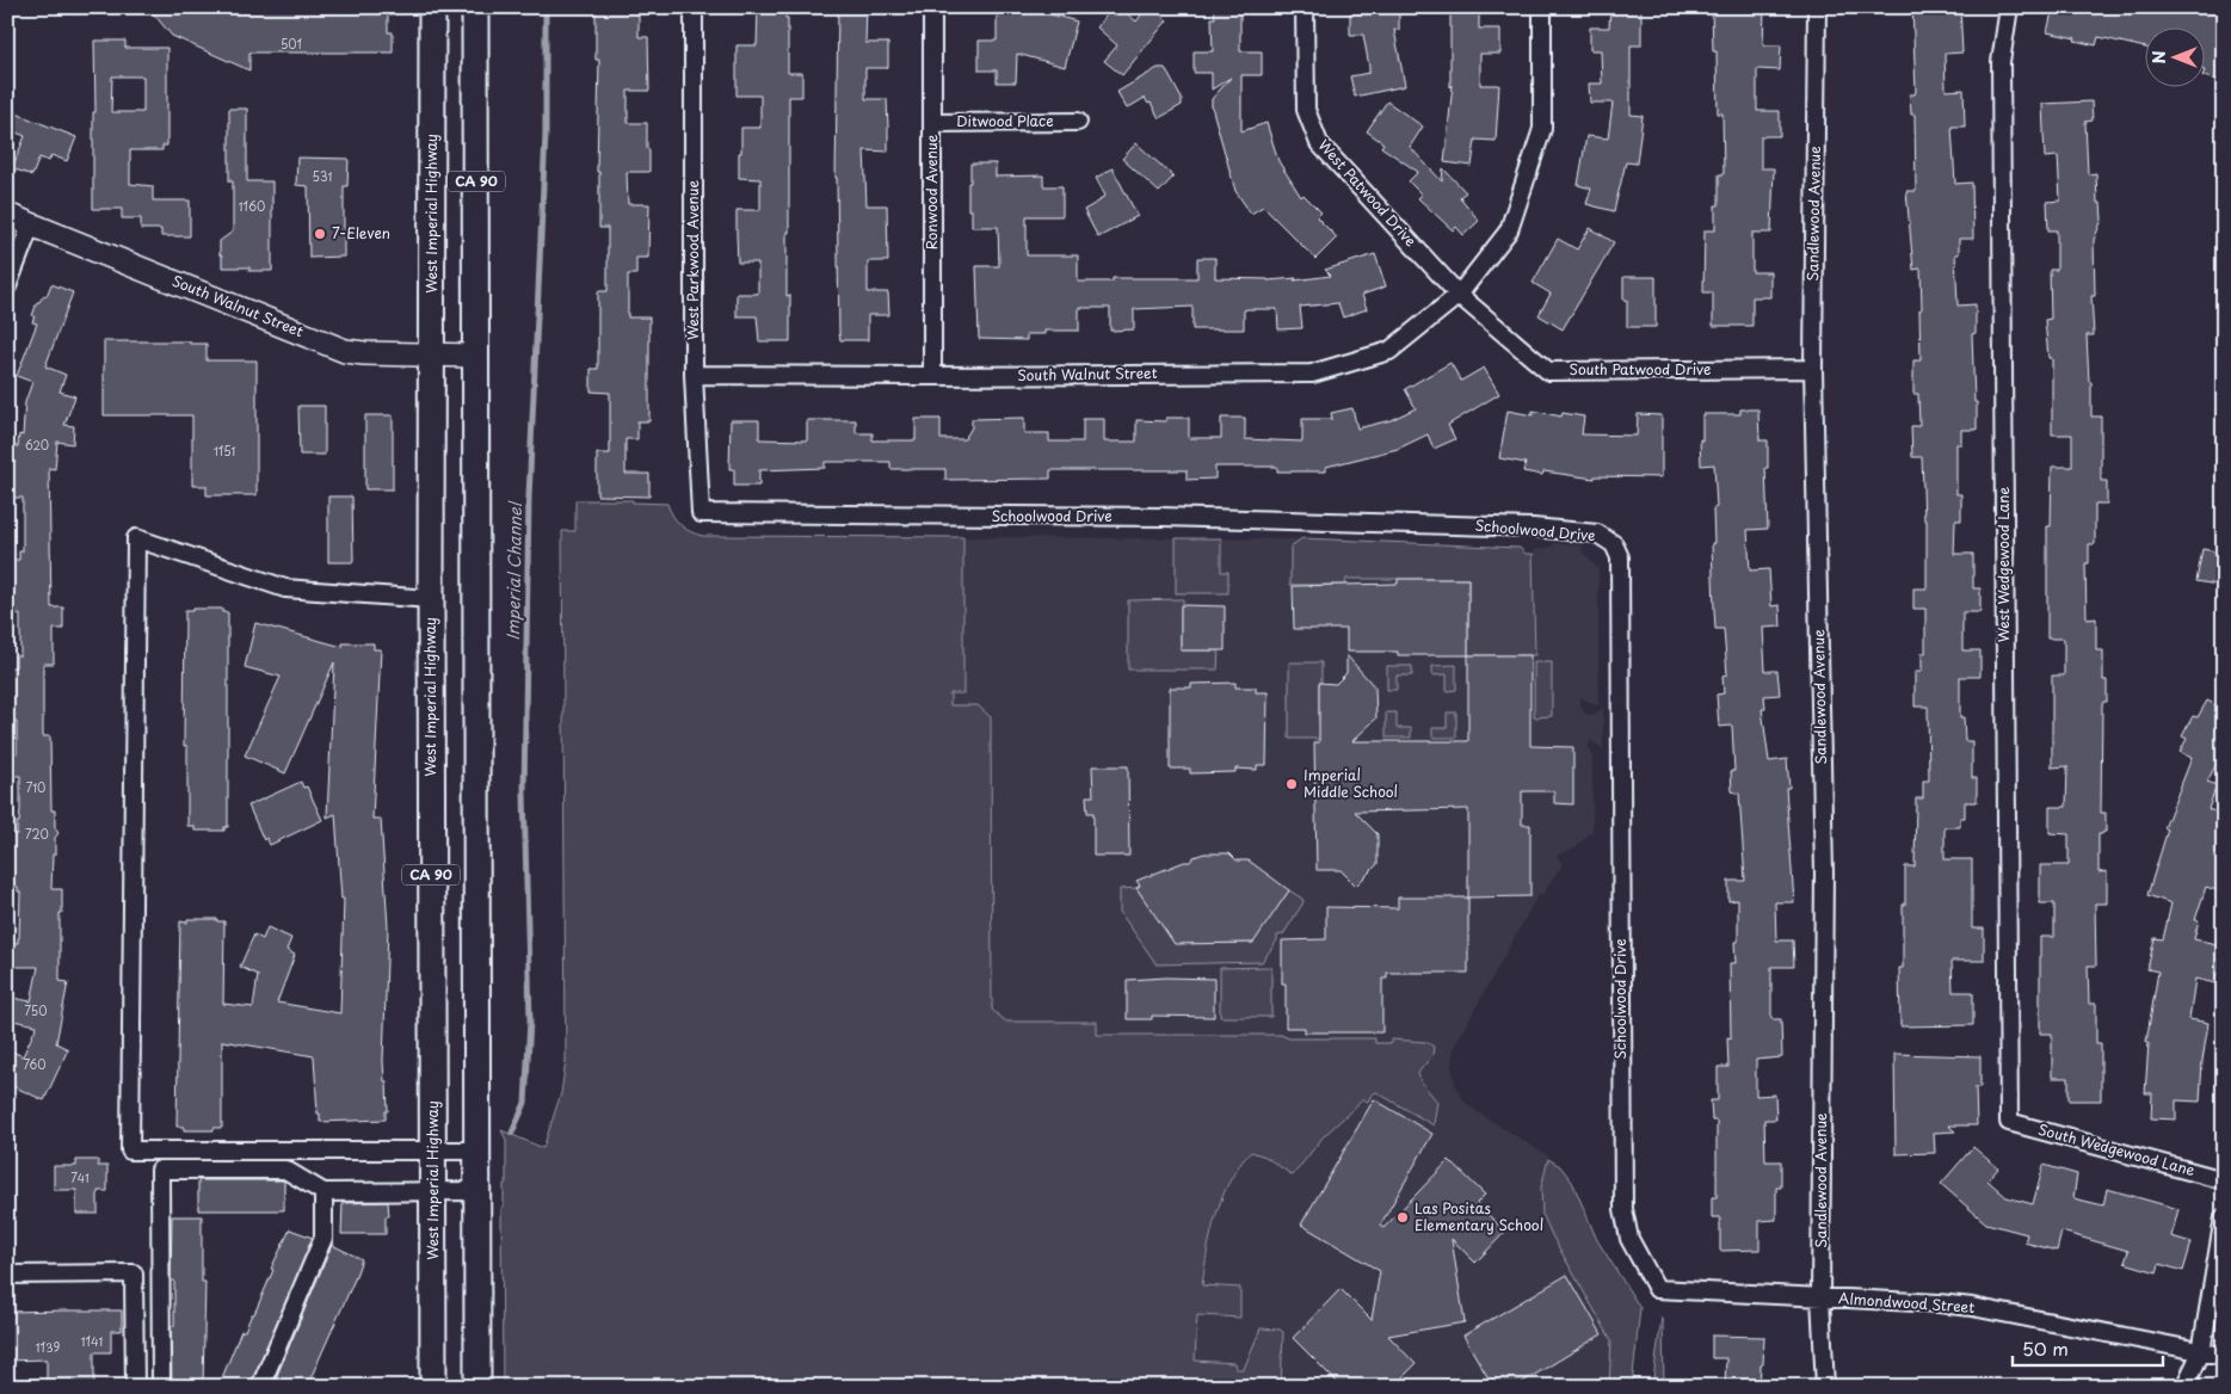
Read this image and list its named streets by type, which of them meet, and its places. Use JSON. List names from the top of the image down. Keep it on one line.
{"streets":{"main road":["CA 90","West Imperial Highway"],"street":["Ditwood Place","Ronwood Avenue","West Patwood Drive","Sandlewood Avenue","West Parkwood Avenue","South Walnut Street","South Patwood Drive","Schoolwood Drive","West Wedgewood Lane","South Wedgewood Lane","Almondwood Street"]},"crossings":[["Ditwood Place","Ronwood Avenue"],["CA 90","South Walnut Street"],["Ronwood Avenue","South Walnut Street"],["West Patwood Drive","South Walnut Street"],["West Patwood Drive","South Patwood Drive"],["West Imperial Highway","South Walnut Street"],["Sandlewood Avenue","South Patwood Drive"],["Sandlewood Avenue","Almondwood Street"],["West Parkwood Avenue","South Walnut Street"],["West Parkwood Avenue","Schoolwood Drive"],["South Walnut Street","South Patwood Drive"],["Schoolwood Drive","Almondwood Street"],["West Wedgewood Lane","South Wedgewood Lane"]],"water":["Imperial Channel"],"places":["7-Eleven","Imperial Middle School","Las Positas Elementary School"],"house_numbers":["501","531","1160","620","1151","710","720","750","760","741","1141","1139"],"scale_bar":"50 m","north":"left"}
